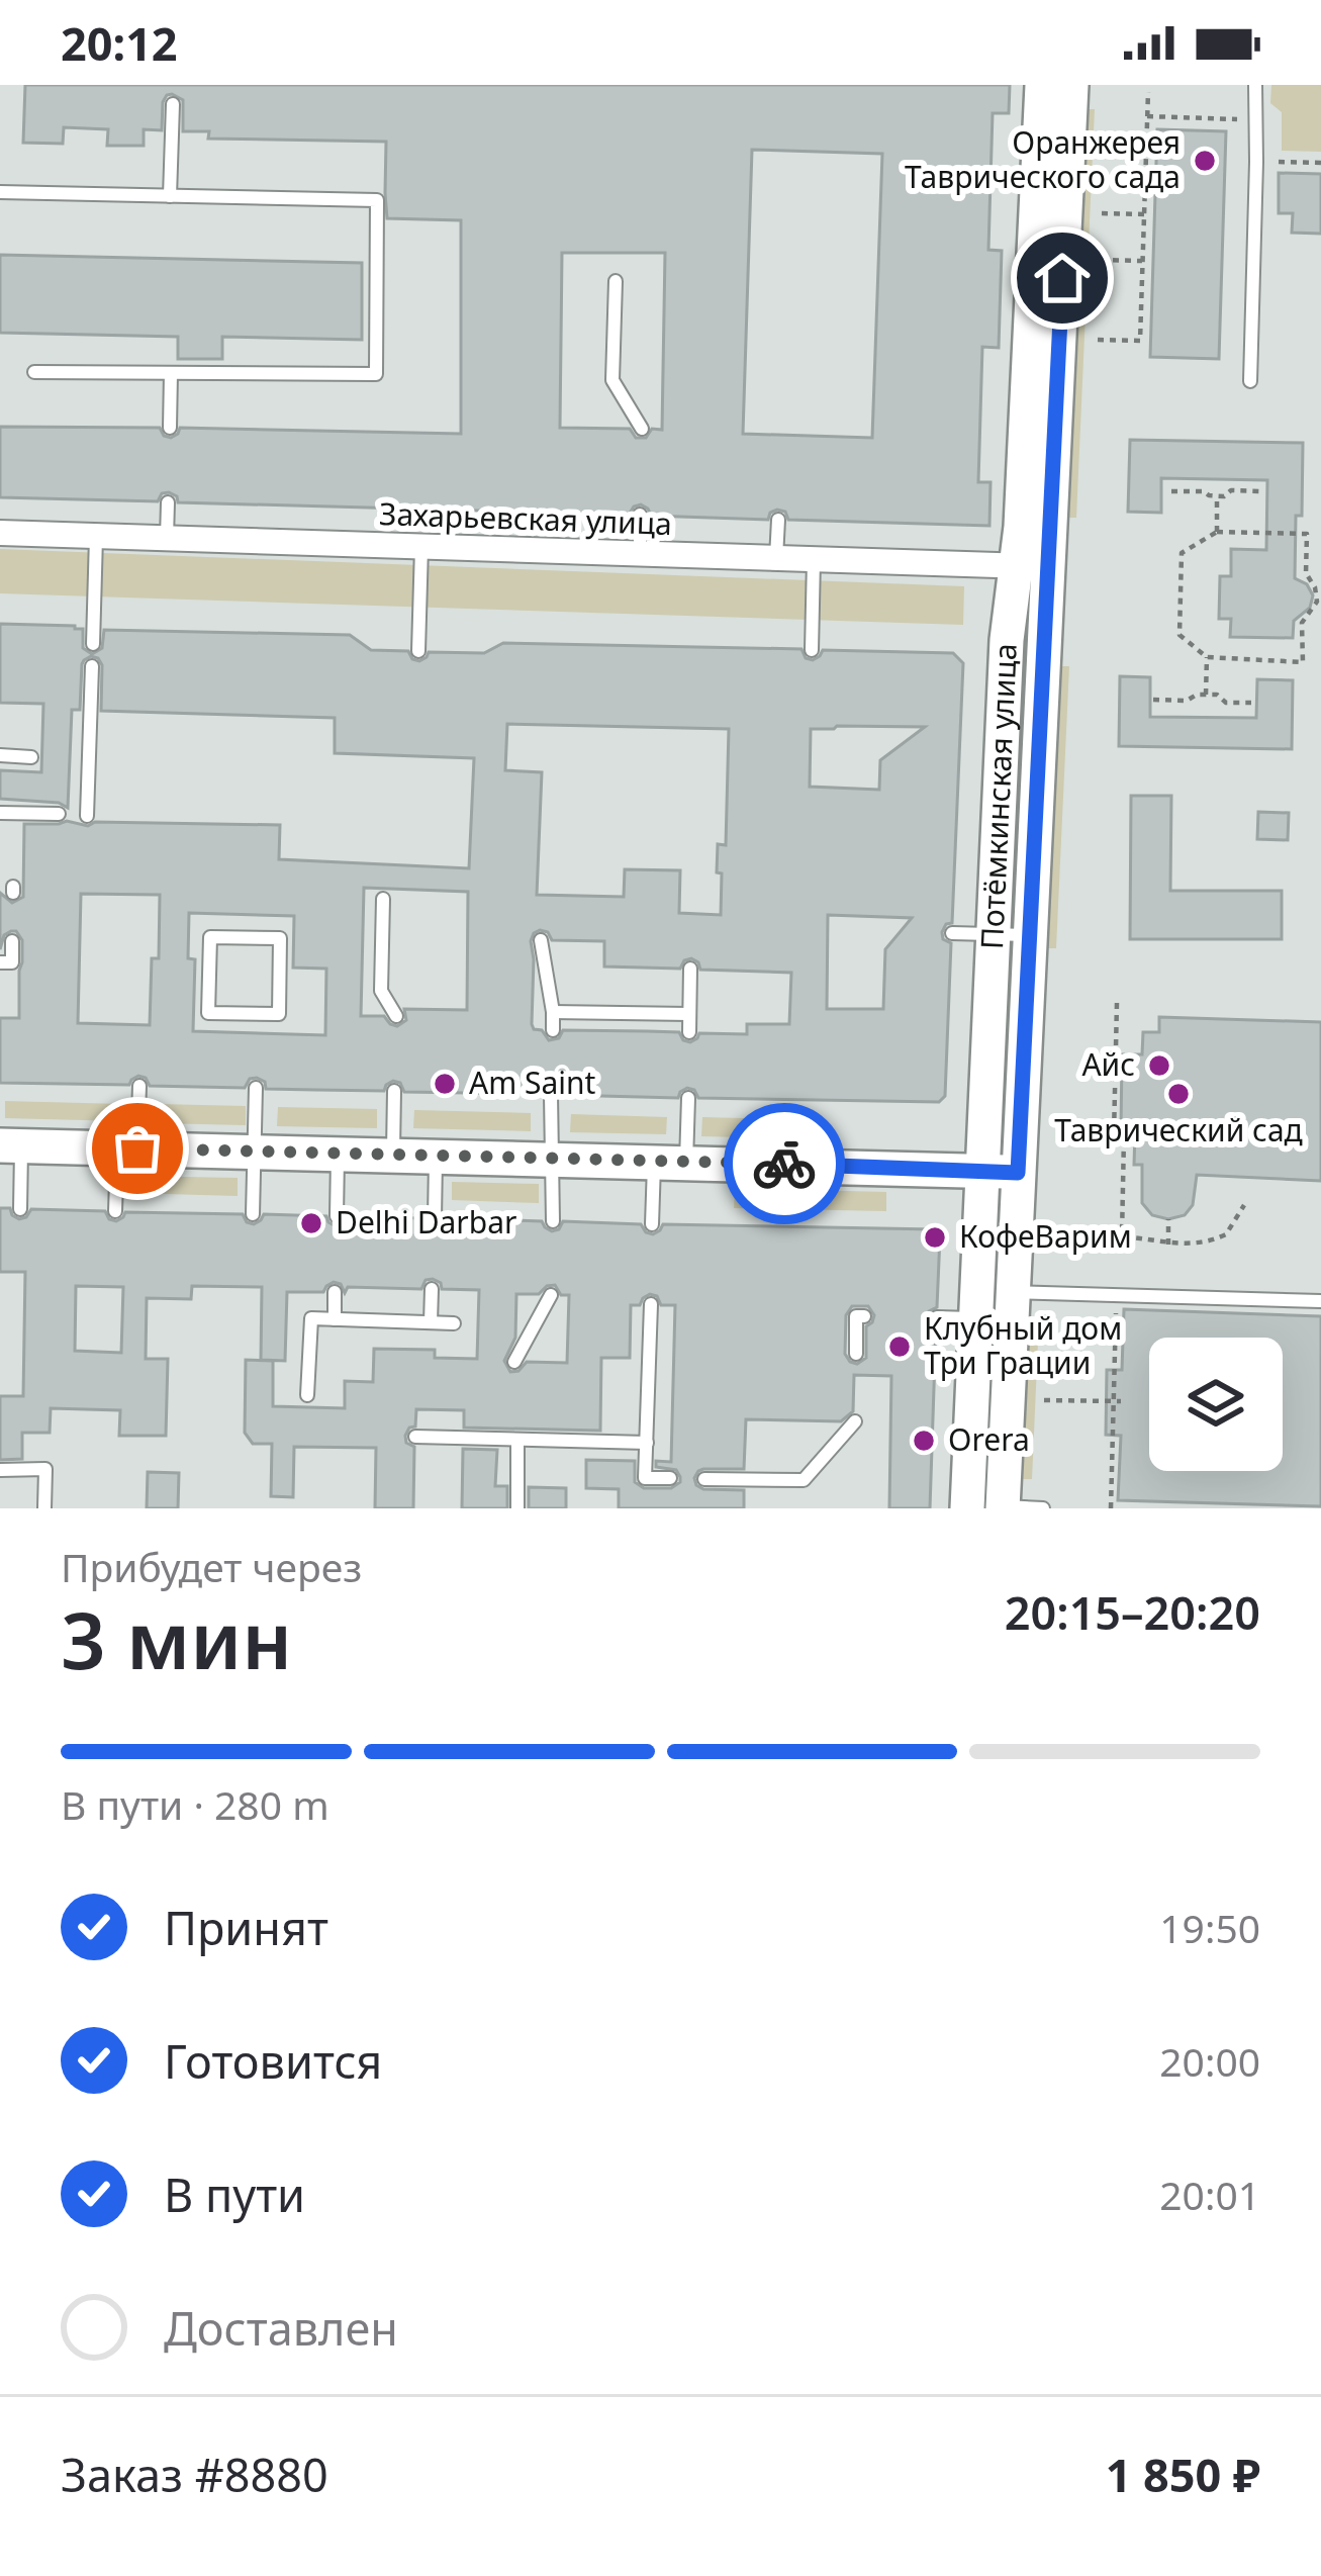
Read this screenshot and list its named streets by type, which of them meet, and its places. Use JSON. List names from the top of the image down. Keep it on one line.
{"streets":{"street":["Захарьевская улица","Потёмкинская улица"]},"crossings":[["Захарьевская улица","Потёмкинская улица"]],"places":["Оранжерея Таврического сада","Айс","Am Saint","Таврический сад","Delhi Darbar","КофеВарим","Клубный дом Три Грации","Orera"],"page":{"status":"20:12","heading":["3 мин","Прибудет через","20:15–20:20"],"panel":["Заказ #8880","1 850 ₽"],"bar":"В пути · 280 m","list":[["Принят","19:50"],["Готовится","20:00"],["В пути","20:01"],"Доставлен"]}}
